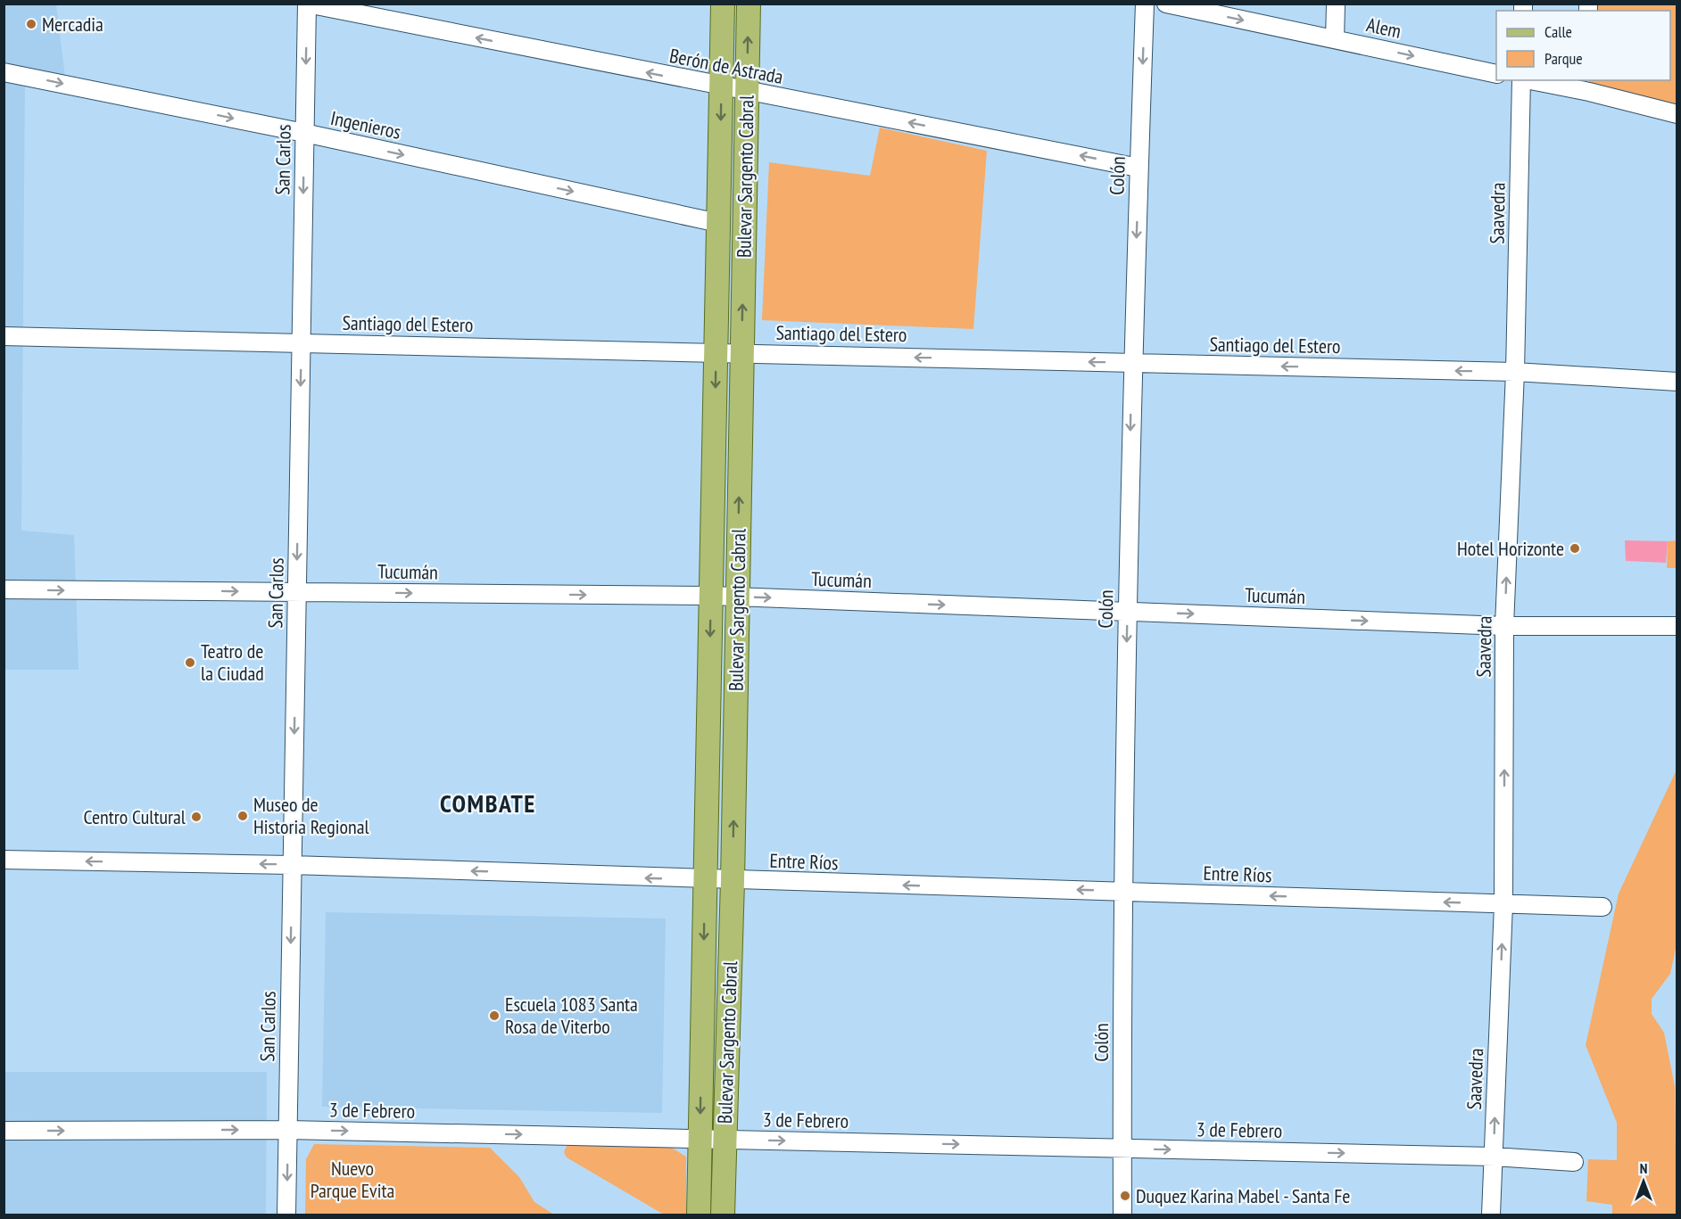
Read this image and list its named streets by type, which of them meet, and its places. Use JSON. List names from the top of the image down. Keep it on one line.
{"streets":{"main road":["Bulevar Sargento Cabral"],"street":["Alem","Berón de Astrada","Ingenieros","San Carlos","Colón","Saavedra","Santiago del Estero","Tucumán","Entre Ríos","3 de Febrero"]},"crossings":[["Berón de Astrada","San Carlos"],["Berón de Astrada","Colón"],["Berón de Astrada","Bulevar Sargento Cabral"],["Ingenieros","San Carlos"],["Ingenieros","Bulevar Sargento Cabral"],["San Carlos","Santiago del Estero"],["San Carlos","Tucumán"],["San Carlos","Entre Ríos"],["San Carlos","3 de Febrero"],["Colón","Santiago del Estero"],["Colón","Tucumán"],["Colón","Entre Ríos"],["Colón","3 de Febrero"],["Bulevar Sargento Cabral","Santiago del Estero"],["Bulevar Sargento Cabral","Tucumán"],["Bulevar Sargento Cabral","Entre Ríos"],["Bulevar Sargento Cabral","3 de Febrero"],["Saavedra","Santiago del Estero"],["Saavedra","Tucumán"],["Saavedra","Entre Ríos"],["Saavedra","3 de Febrero"]],"one_way":["Alem","Berón de Astrada","Ingenieros","San Carlos","Colón","Saavedra","Santiago del Estero","Tucumán","Entre Ríos","3 de Febrero"],"districts":["COMBATE"],"parks":["Nuevo Parque Evita"],"places":["Mercadia","Hotel Horizonte","Teatro de la Ciudad","Museo de Historia Regional","Centro Cultural","Escuela 1083 Santa Rosa de Viterbo","Duquez Karina Mabel - Santa Fe"],"legend":["Calle","Parque"],"north":"top"}
